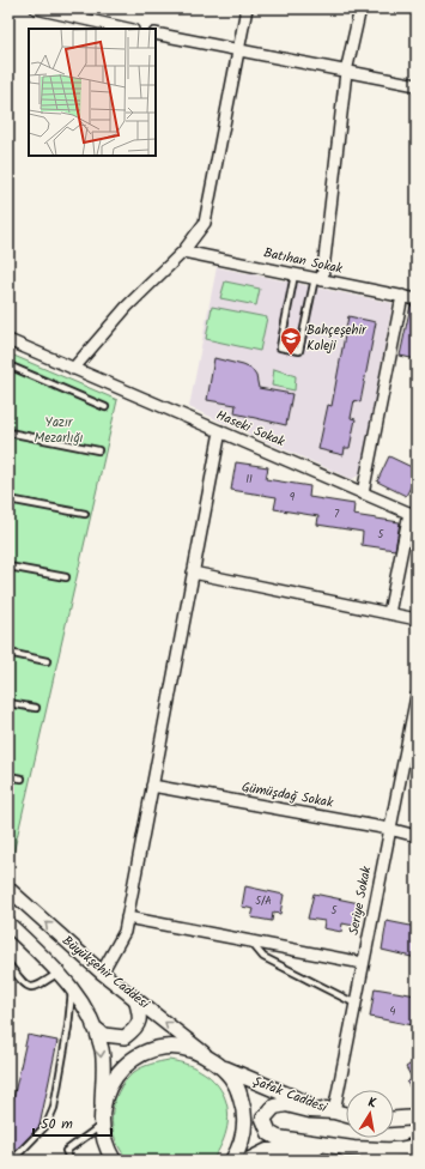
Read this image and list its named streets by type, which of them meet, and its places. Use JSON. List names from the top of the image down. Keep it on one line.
{"streets":{"main road":["Şafak Caddesi"],"street":["Batıhan Sokak","Haseki Sokak","Gümüşdağ Sokak","Seriye Sokak","Büyükşehir Caddesi"]},"crossings":[["Gümüşdağ Sokak","Seriye Sokak"],["Seriye Sokak","Şafak Caddesi"]],"parks":["Yazır Mezarlığı"],"places":{"school or university":["Bahçeşehir Koleji"]},"house_numbers":["11","9","7","5","5/A","5","4"],"scale_bar":"50 m","north":"top"}
